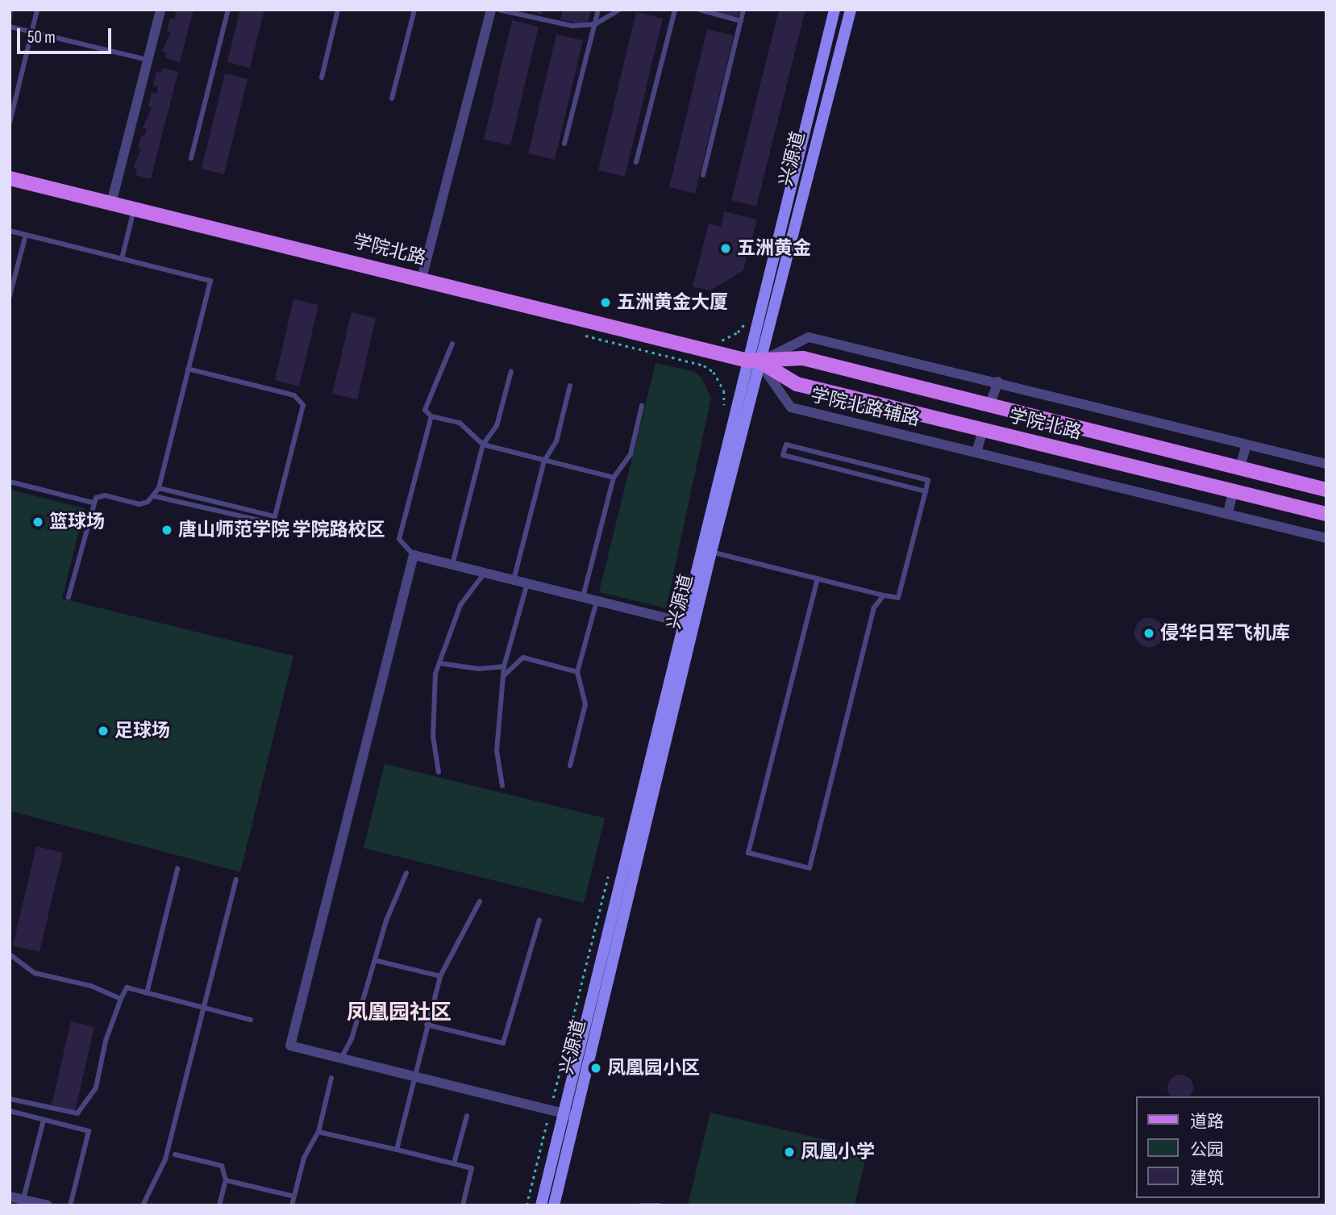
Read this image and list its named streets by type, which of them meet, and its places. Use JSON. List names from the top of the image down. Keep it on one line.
{"streets":{"main road":["兴源道","学院北路"],"street":["学院北路辅路"]},"crossings":[["兴源道","学院北路"],["兴源道","学院北路辅路"],["学院北路","学院北路辅路"]],"districts":["凤凰园社区"],"places":["五洲黄金","五洲黄金大厦","篮球场","唐山师范学院 学院路校区","侵华日军飞机库","足球场","凤凰园小区","凤凰小学"],"legend":["道路","公园","建筑"],"scale_bar":"50 m"}
